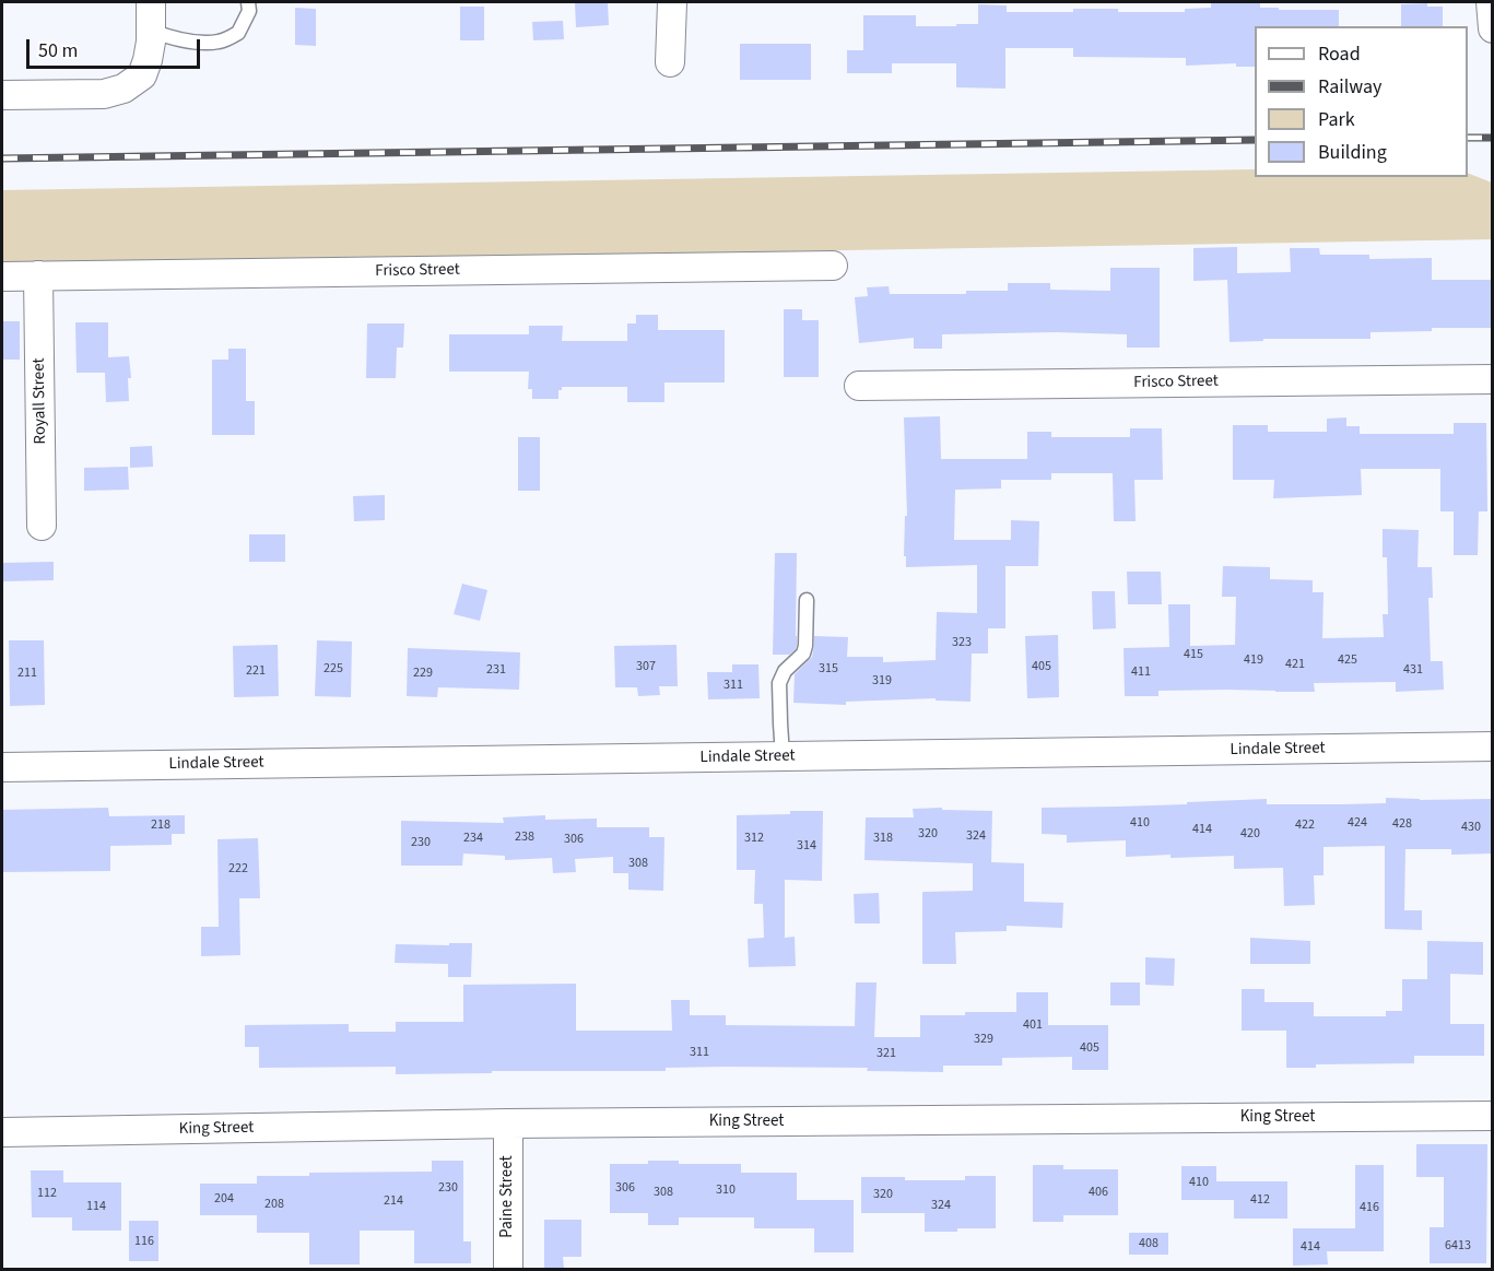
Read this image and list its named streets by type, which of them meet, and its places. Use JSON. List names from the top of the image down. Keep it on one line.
{"streets":{"street":["Frisco Street","Royall Street","Lindale Street","King Street","Paine Street"]},"crossings":[["Frisco Street","Royall Street"],["King Street","Paine Street"]],"house_numbers":["323","415","419","425","421","307","405","225","315","231","431","221","411","211","229","319","311","410","424","428","218","422","430","414","320","420","324","238","234","312","318","306","230","314","308","222","401","329","405","311","321","410","230","306","310","308","406","112","320","204","412","214","208","324","114","416","116","408","6413","414"],"legend":["Road","Railway","Park","Building"],"scale_bar":"50 m"}
